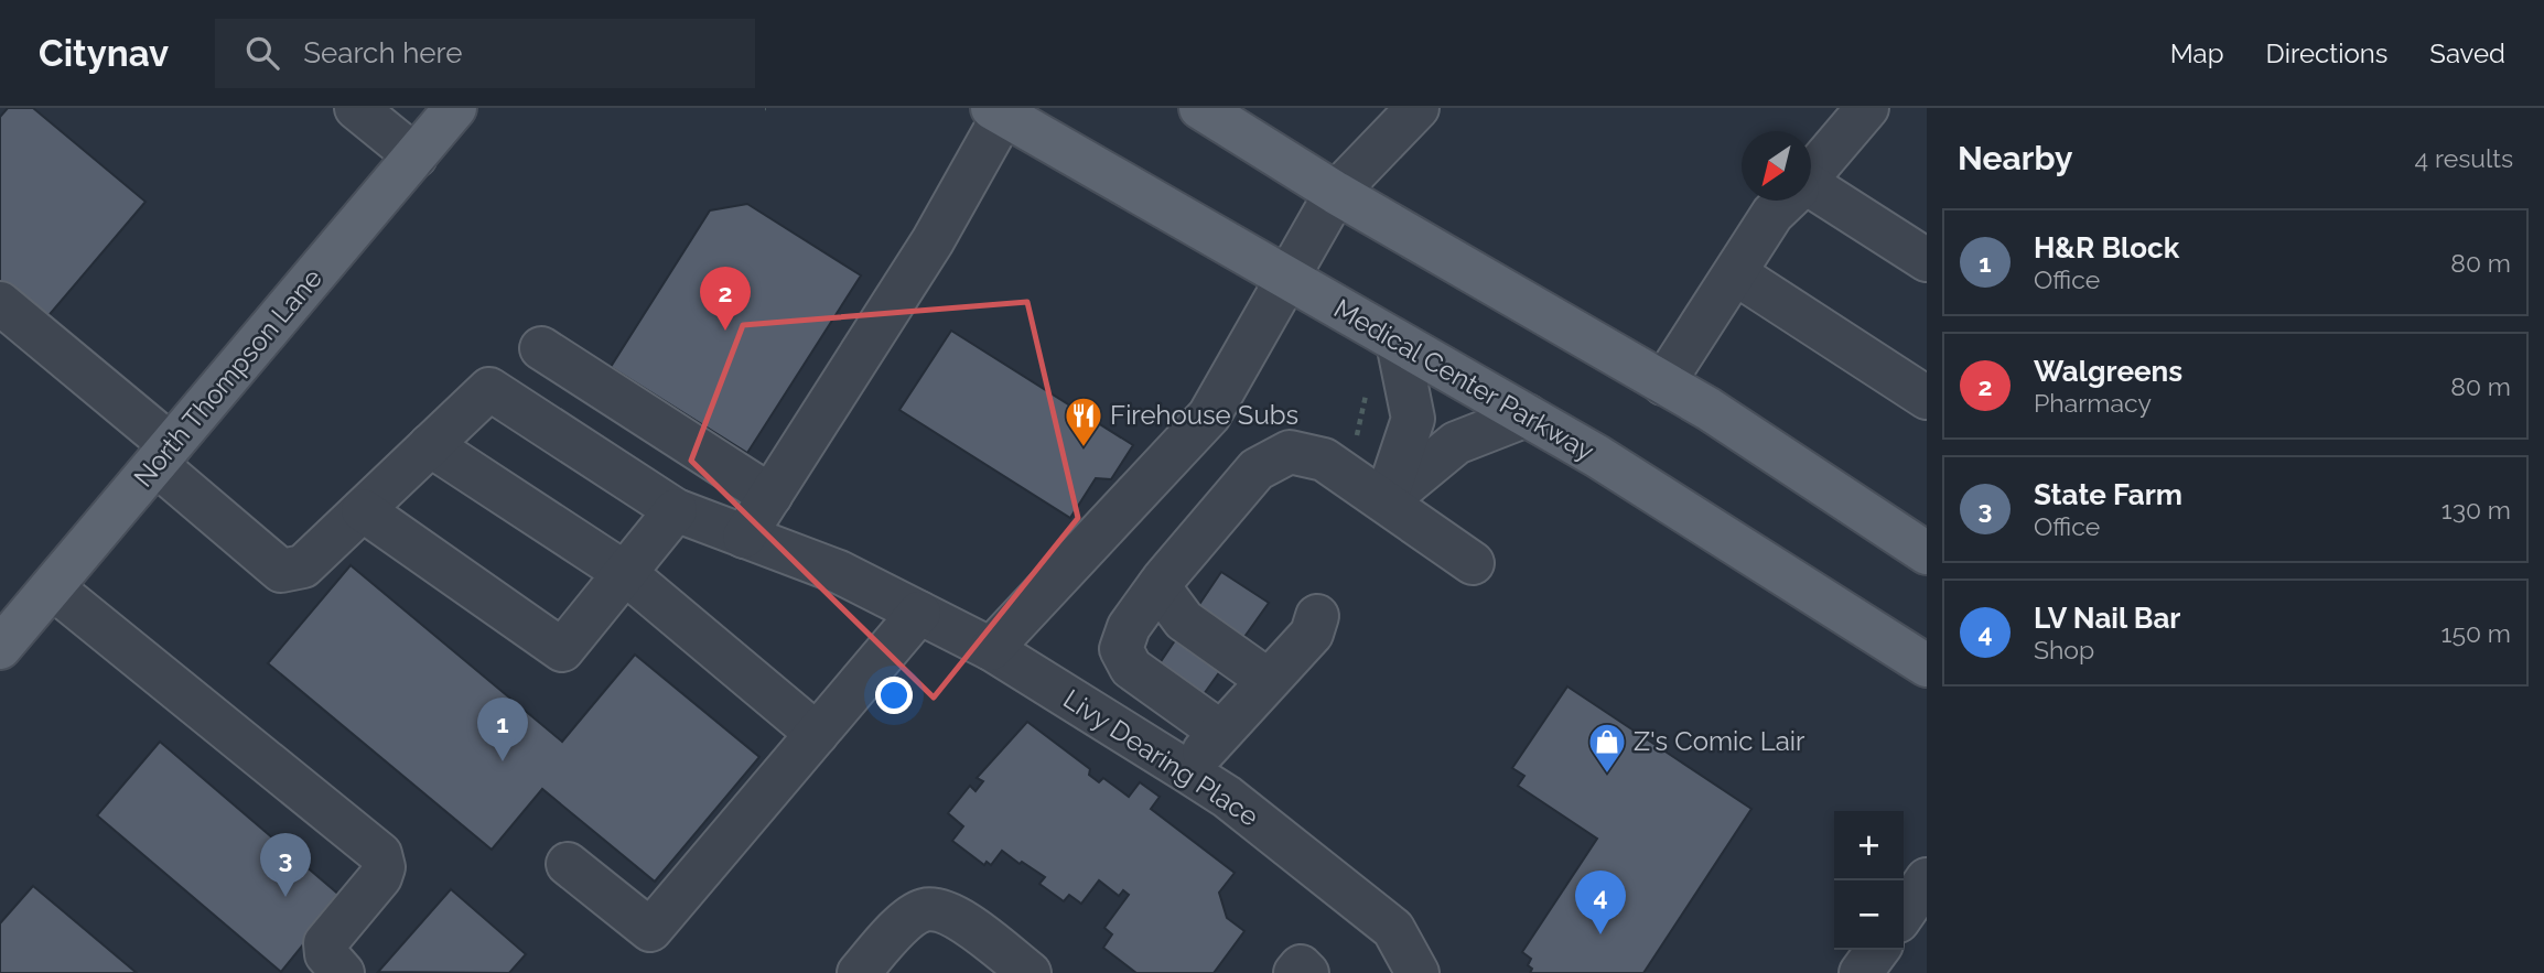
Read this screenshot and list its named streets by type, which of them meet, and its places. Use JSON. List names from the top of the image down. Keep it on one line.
{"streets":{"main road":["North Thompson Lane","Medical Center Parkway"],"street":["Livy Dearing Place"]},"places":{"restaurant":["Firehouse Subs"],"shop":["Z's Comic Lair"]},"north":"bottom left","page":{"header":"Citynav","search":"Search here","nav":["Map","Directions","Saved"],"heading":["Nearby","4 results"],"list":[{"mark":"1","name":"H&R Block","note":"Office","value":"80 m"},{"mark":"2","name":"Walgreens","note":"Pharmacy","value":"80 m"},{"mark":"3","name":"State Farm","note":"Office","value":"130 m"},{"mark":"4","name":"LV Nail Bar","note":"Shop","value":"150 m"}],"pins":["2","1","3","4"],"map_buttons":["+","−"]}}
